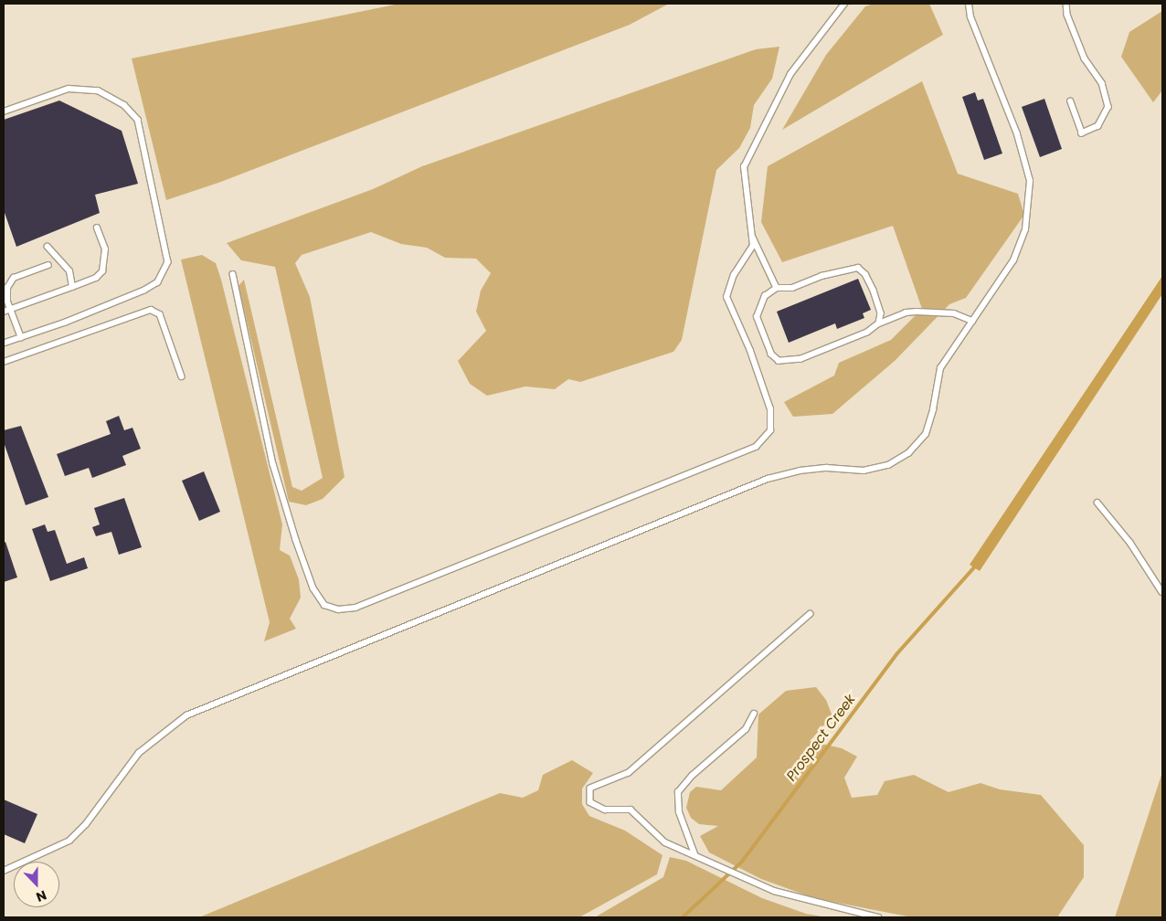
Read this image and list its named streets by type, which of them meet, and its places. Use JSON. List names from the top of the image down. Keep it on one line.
{"water":["Prospect Creek"],"north":"bottom"}
